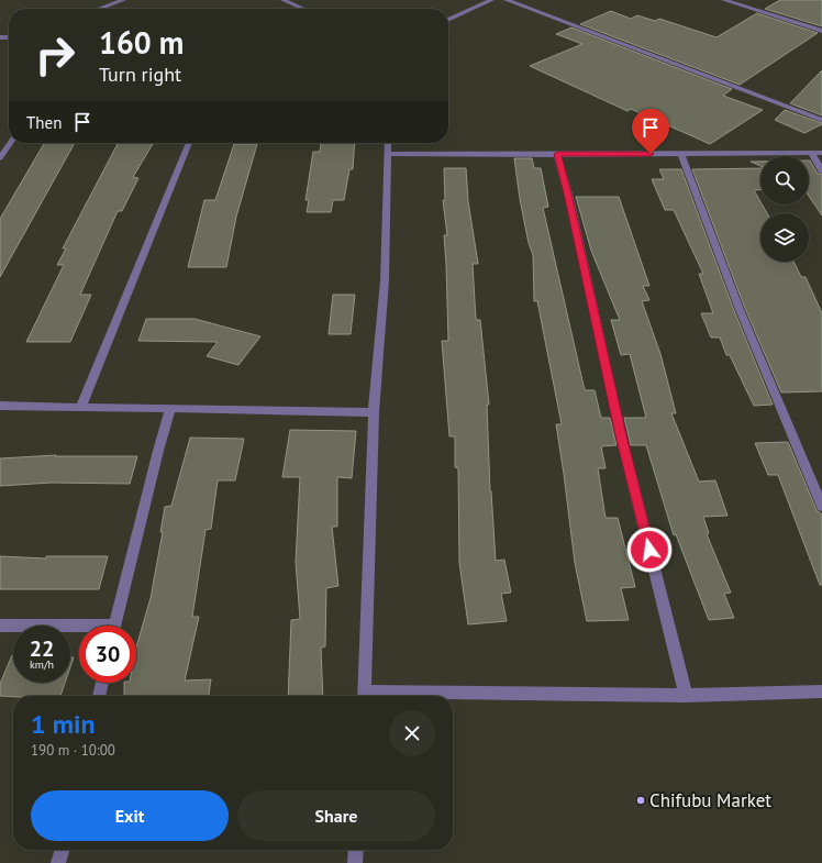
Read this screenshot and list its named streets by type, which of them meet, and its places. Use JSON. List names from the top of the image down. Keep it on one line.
{"places":["Chifubu Market"],"page":{"turn":["160 m","Turn right"],"then":"Then","speed":"22 km/h","limit":"30","heading":["1 min","190 m · 10:00"],"buttons":["Exit","Share"]}}
